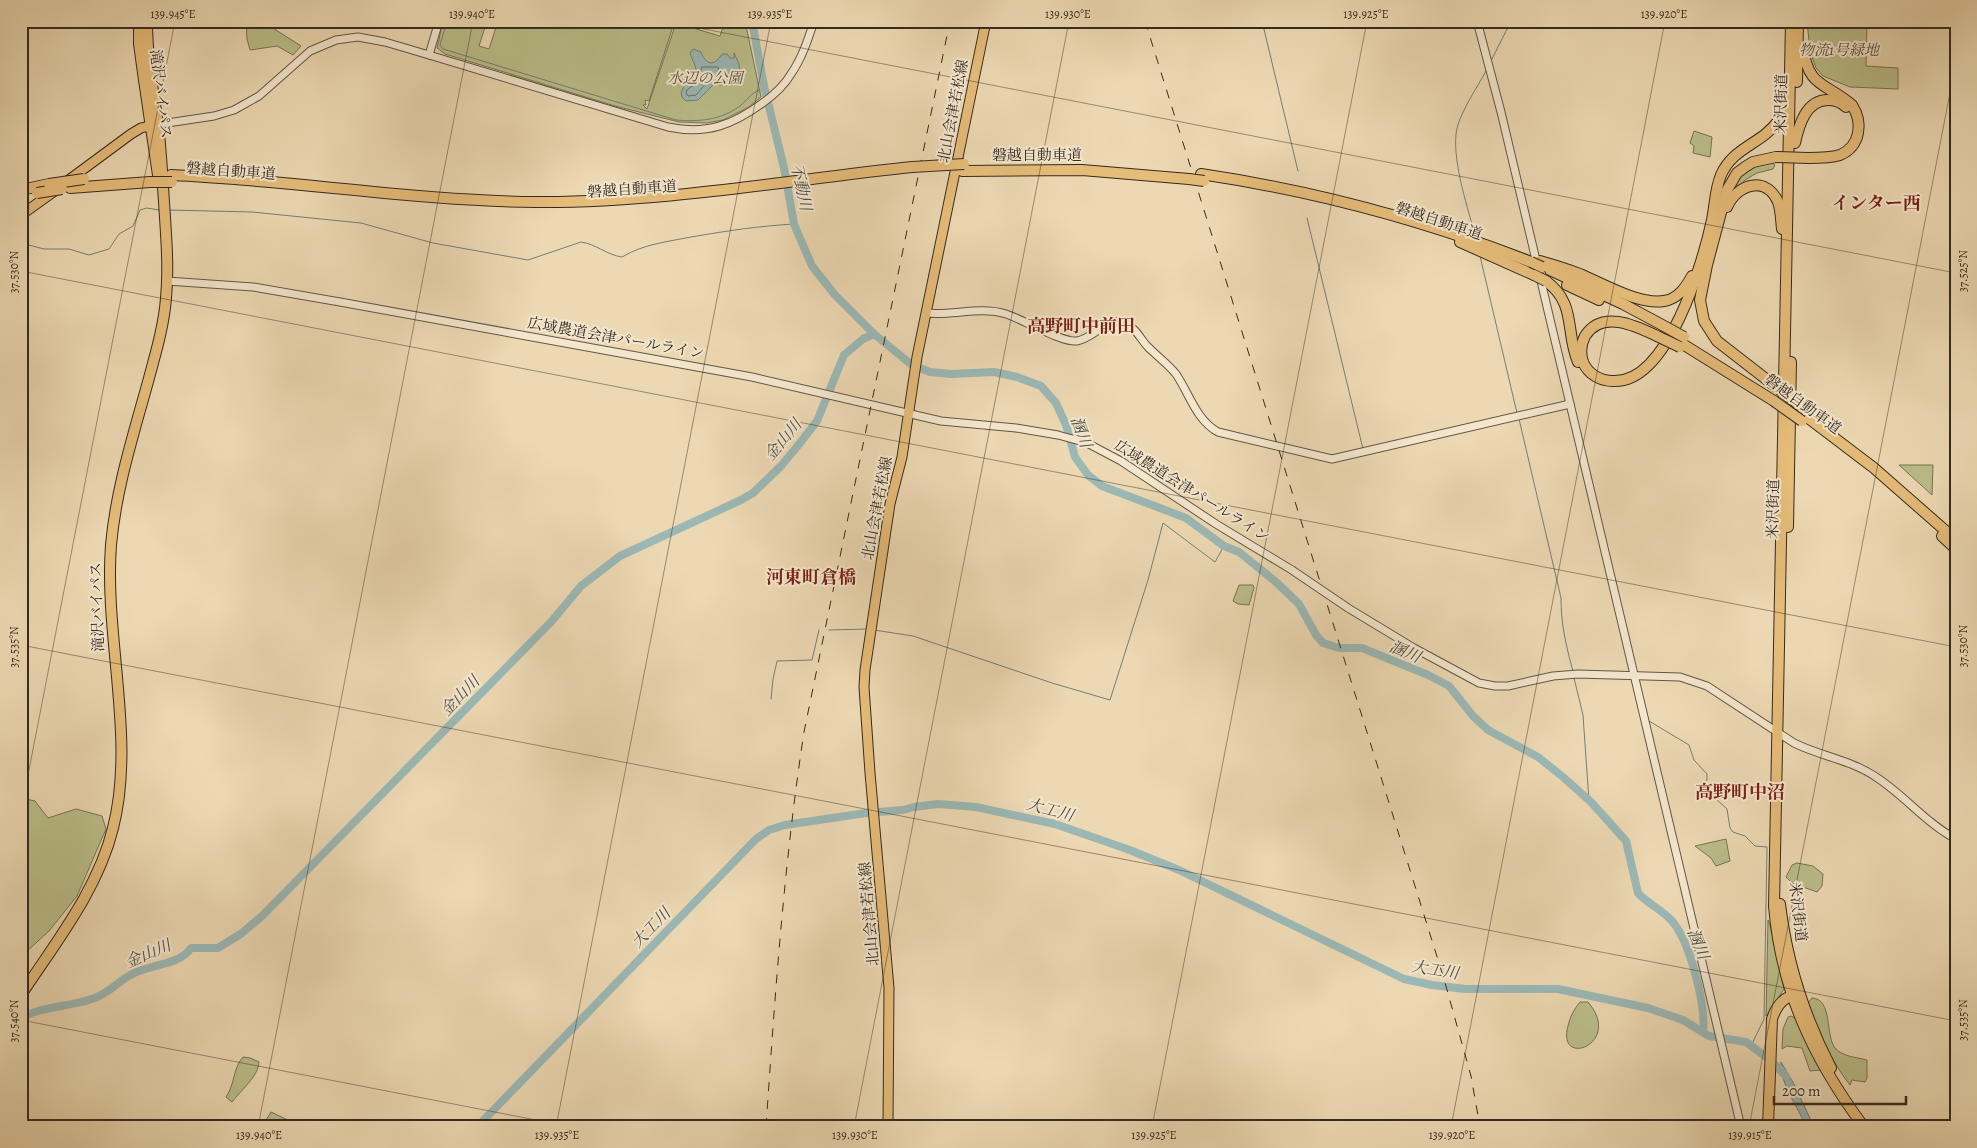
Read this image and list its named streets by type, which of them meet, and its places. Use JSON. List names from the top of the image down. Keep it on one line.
{"streets":{"highway":["滝沢バイパス","米沢街道","磐越自動車道"],"main road":["北山会津若松線"],"street":["広域農道会津パールライン"]},"crossings":[["滝沢バイパス","広域農道会津パールライン"],["北山会津若松線","広域農道会津パールライン"]],"districts":["インター西","高野町中前田","河東町倉橋","高野町中沼"],"water":["不動川","溷川","金山川","大工川"],"parks":["物流1号緑地","水辺の公園"],"scale_bar":"200 m","coordinates":["139.945°E","139.940°E","139.935°E","139.930°E","139.925°E","139.920°E","37.525°N","37.530°N","37.535°N","37.540°N","139.915°E"]}
